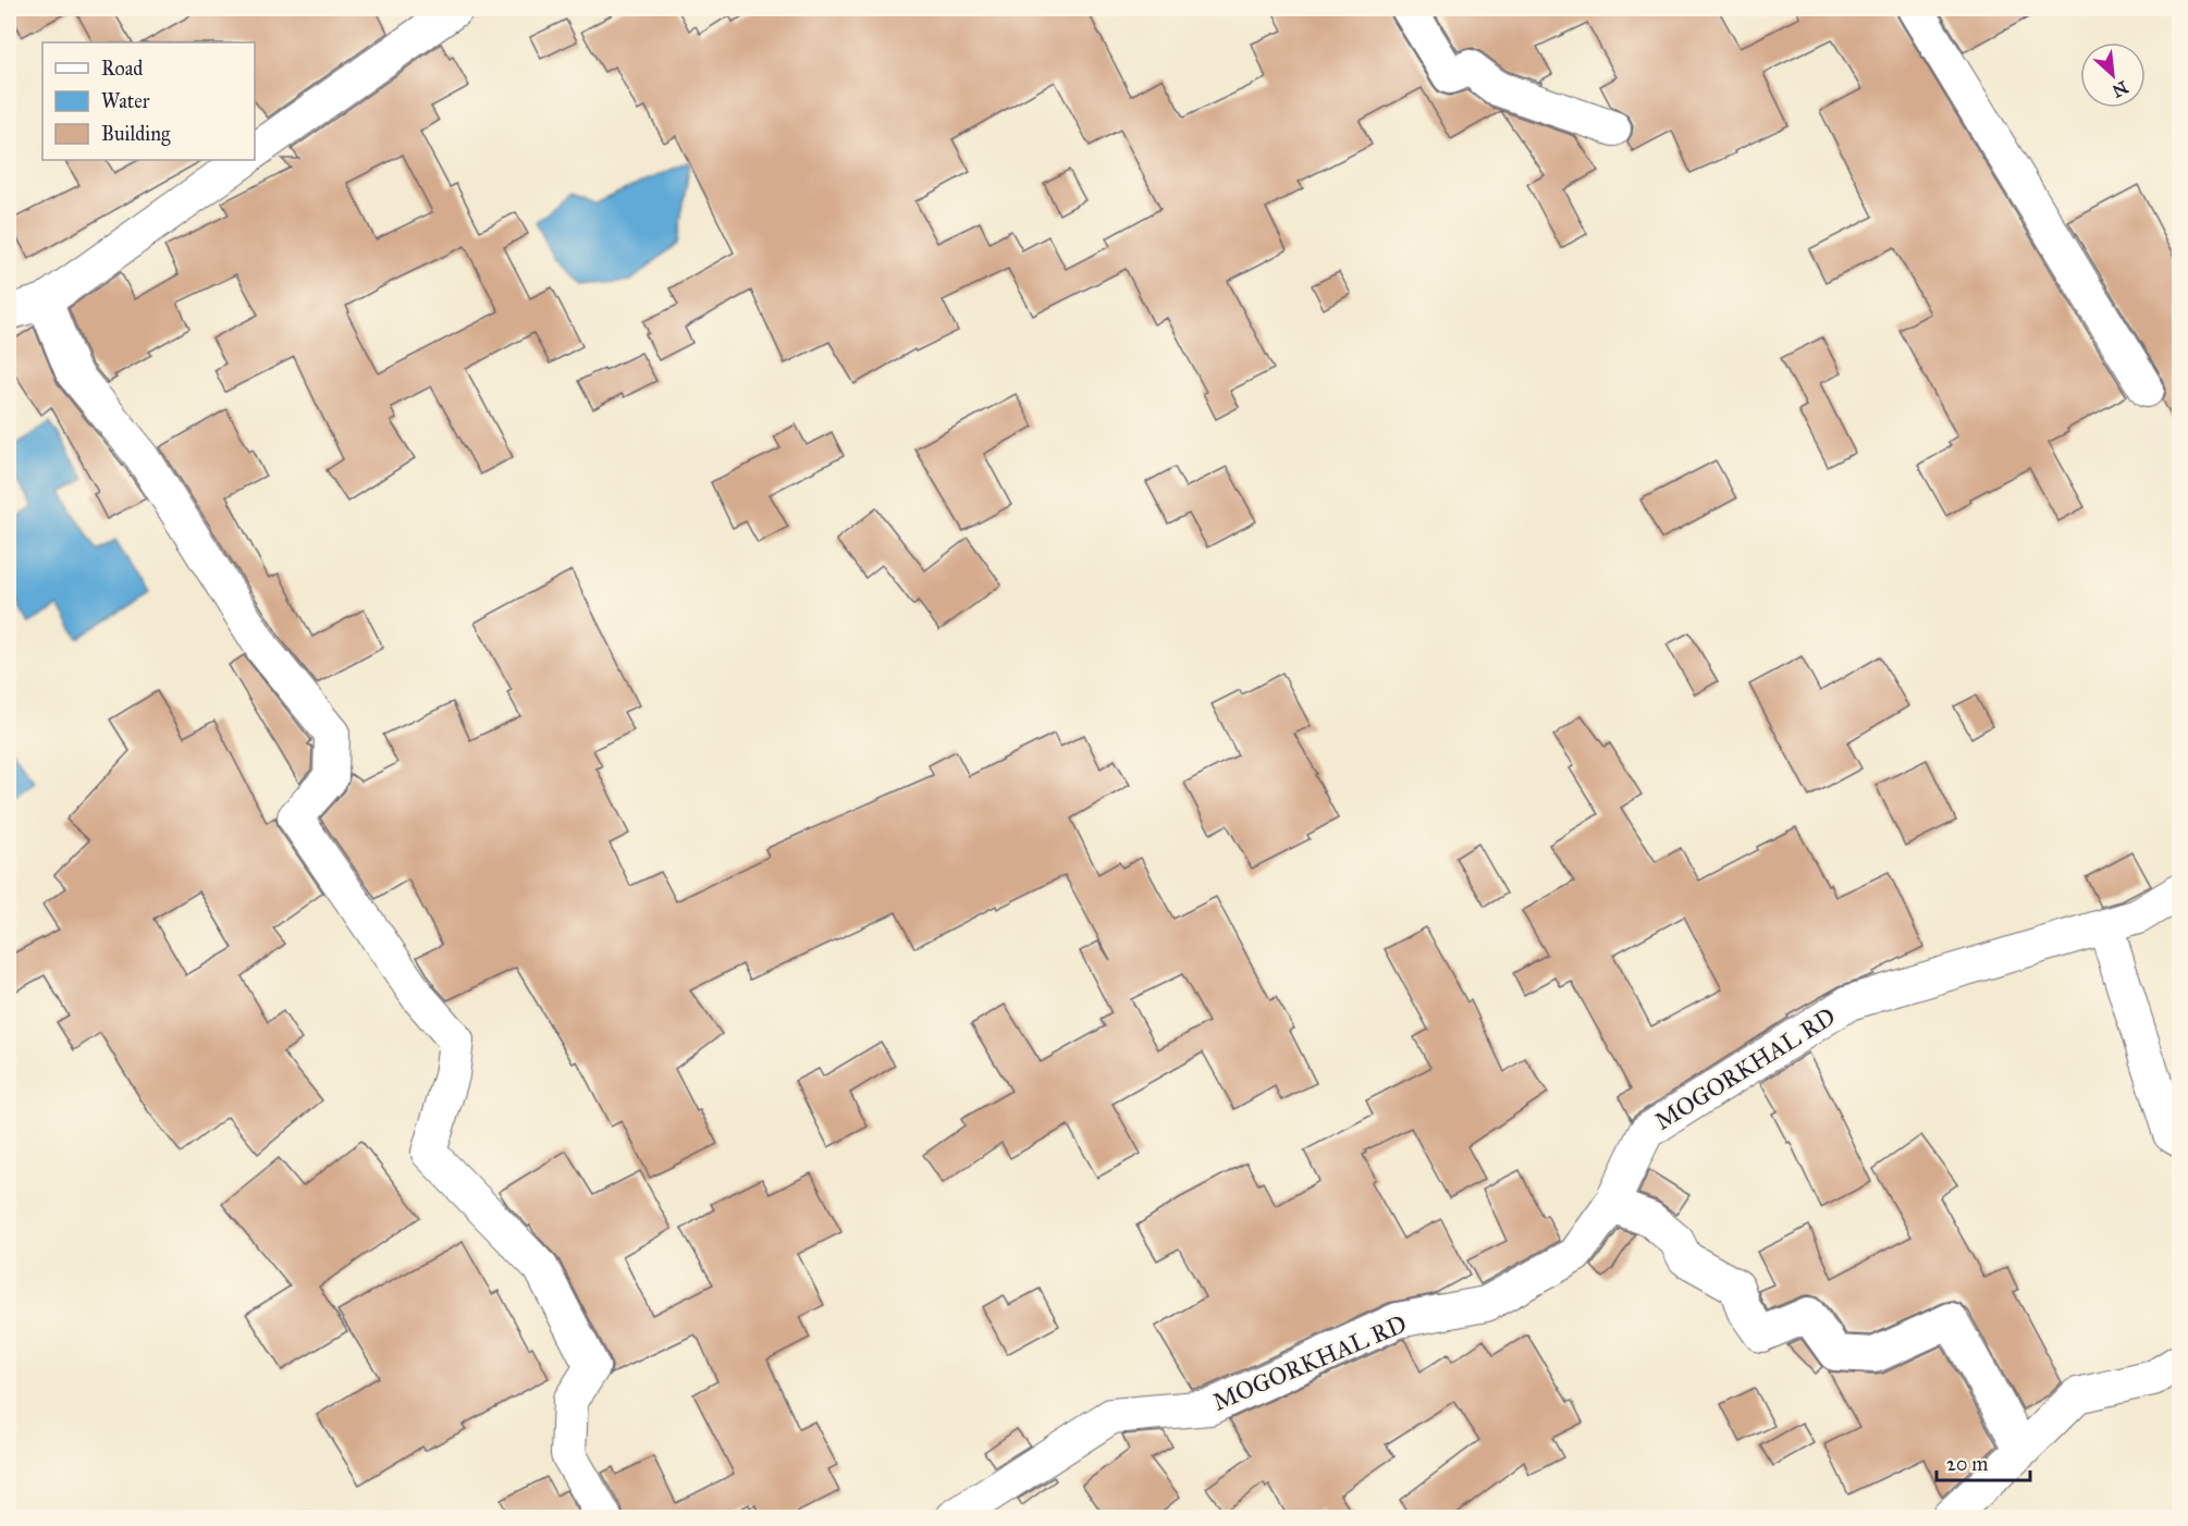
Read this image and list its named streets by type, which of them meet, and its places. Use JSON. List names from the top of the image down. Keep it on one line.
{"streets":{"street":["MOGORKHAL RD"]},"legend":["Road","Water","Building"],"scale_bar":"20 m","north":"bottom right"}
